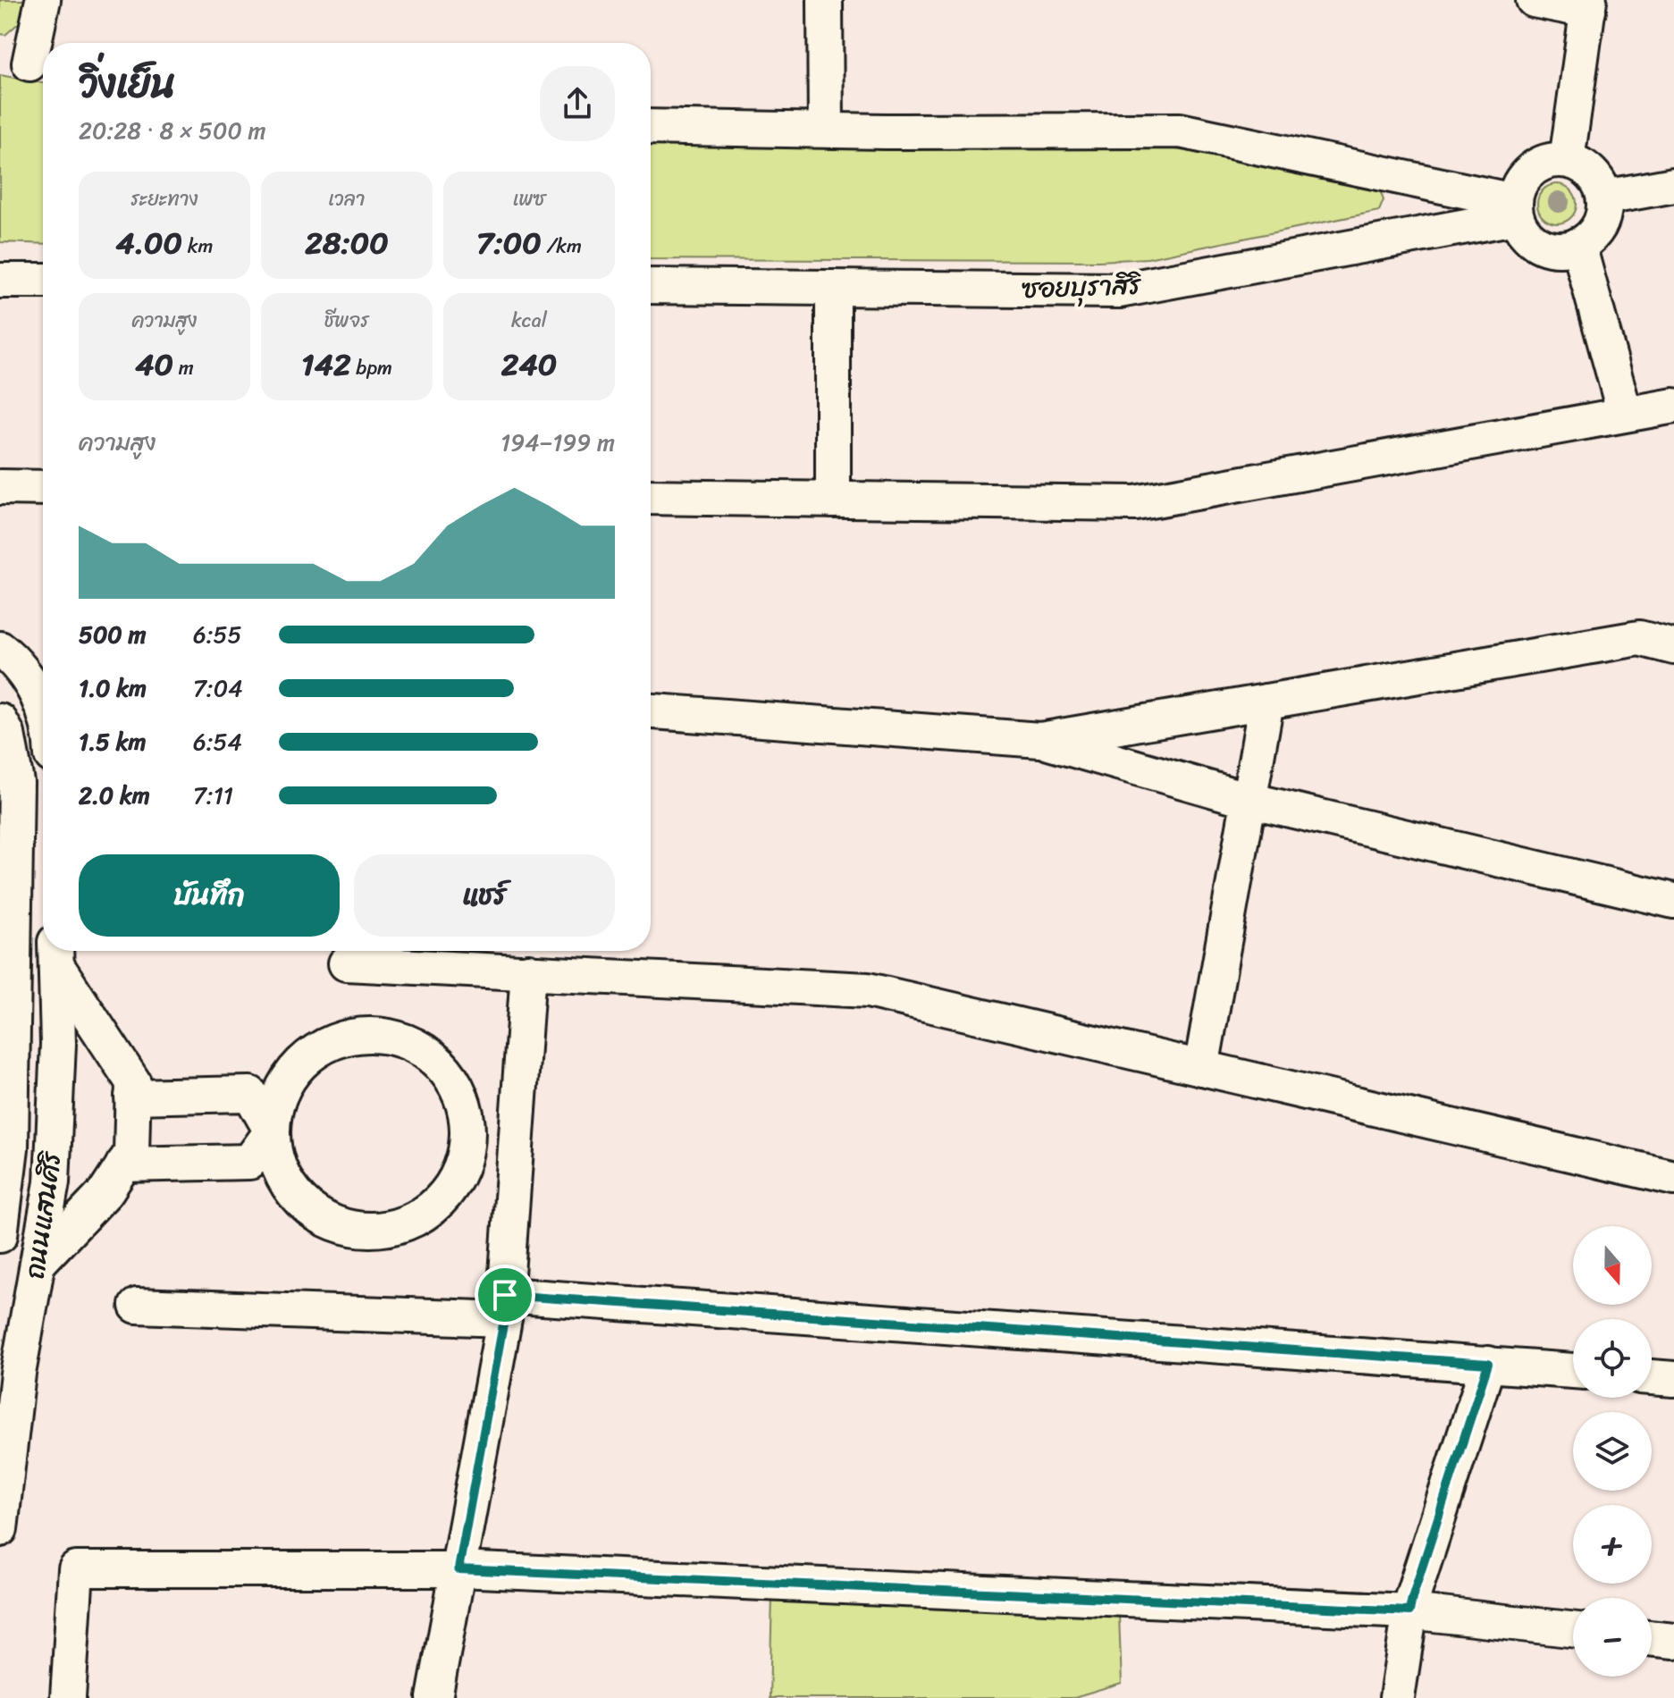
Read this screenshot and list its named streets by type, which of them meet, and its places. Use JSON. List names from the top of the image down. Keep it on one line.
{"streets":{"street":["ซอยบุราสิริ","ถนนแสนศิริ"]},"north":"bottom","page":{"heading":["วิ่งเย็น","20:28 · 8 × 500 m"],"stats":[["ระยะทาง","4.00 km"],["เวลา","28:00"],["เพซ","7:00 /km"],["ความสูง","40 m"],["ชีพจร","142 bpm"],["kcal","240"]],"chart":["ความสูง","194–199 m"],"list":[{"name":"500 m","note":"6:55"},{"name":"1.0 km","note":"7:04"},{"name":"1.5 km","note":"6:54"},{"name":"2.0 km","note":"7:11"}],"buttons":["บันทึก","แชร์"],"map_buttons":["+","−"]}}
